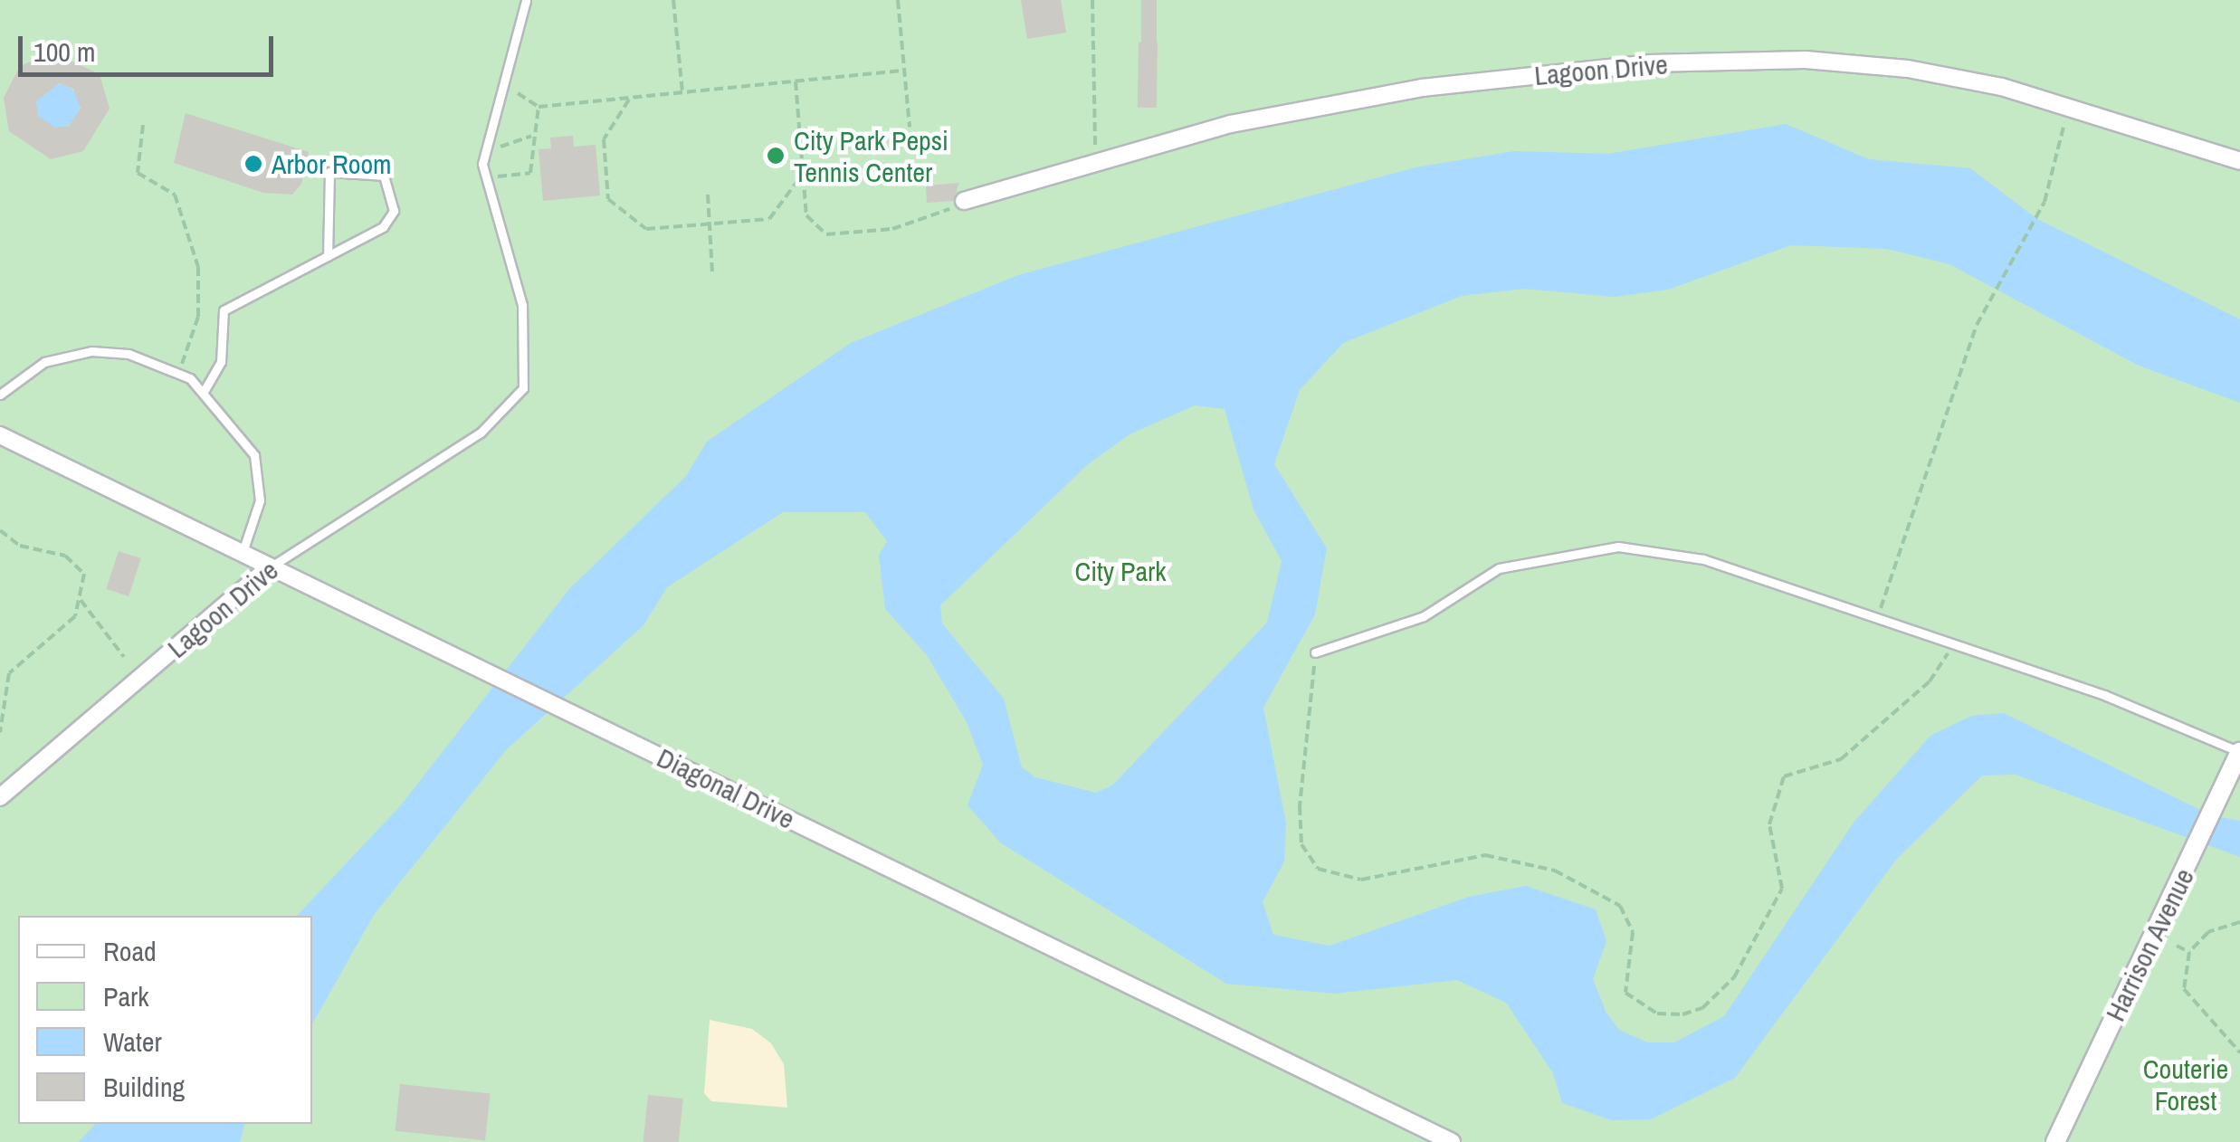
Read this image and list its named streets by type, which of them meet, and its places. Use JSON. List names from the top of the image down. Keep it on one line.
{"streets":{"street":["Lagoon Drive","Diagonal Drive","Harrison Avenue"]},"crossings":[["Lagoon Drive","Diagonal Drive"]],"parks":["City Park","Couterie Forest"],"places":["City Park Pepsi Tennis Center","Arbor Room"],"legend":["Road","Park","Water","Building"],"scale_bar":"100 m"}
